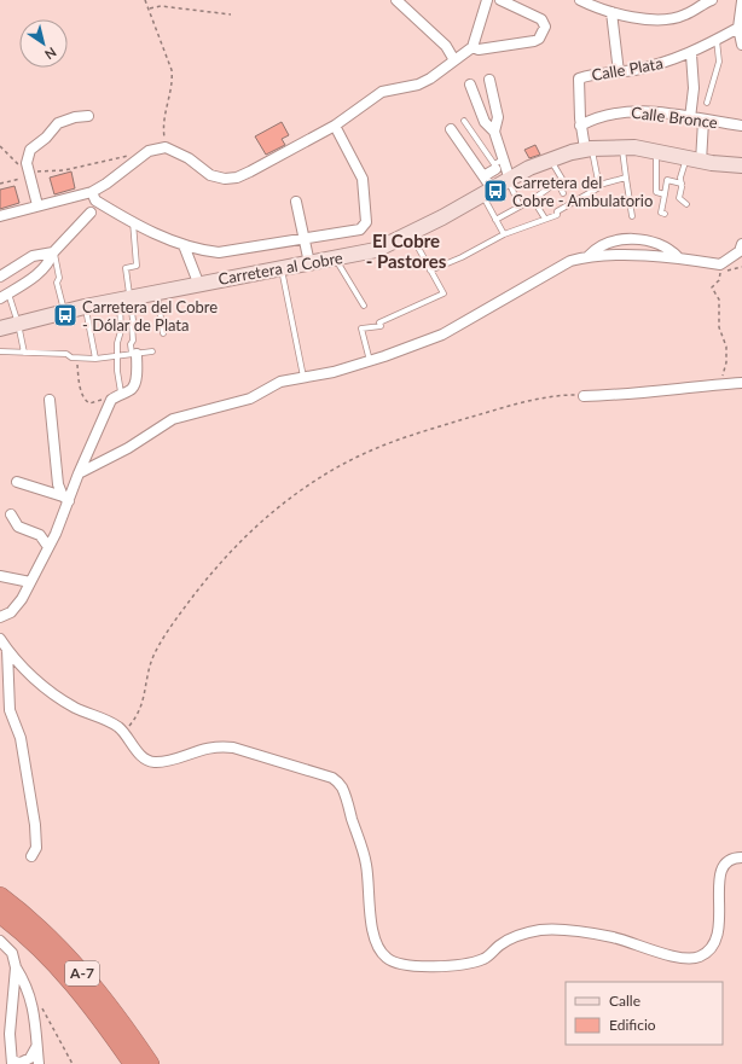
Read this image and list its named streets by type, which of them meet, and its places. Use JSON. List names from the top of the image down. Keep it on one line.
{"streets":{"highway":["A-7"],"street":["Calle Plata","Calle Bronce","Carretera al Cobre"]},"crossings":[["Calle Plata","Calle Bronce"],["Calle Plata","Carretera al Cobre"]],"districts":["El Cobre - Pastores"],"places":{"bus stop":["Carretera del Cobre - Ambulatorio","Carretera del Cobre - Dólar de Plata"]},"legend":["Calle","Edificio"],"north":"bottom right"}
